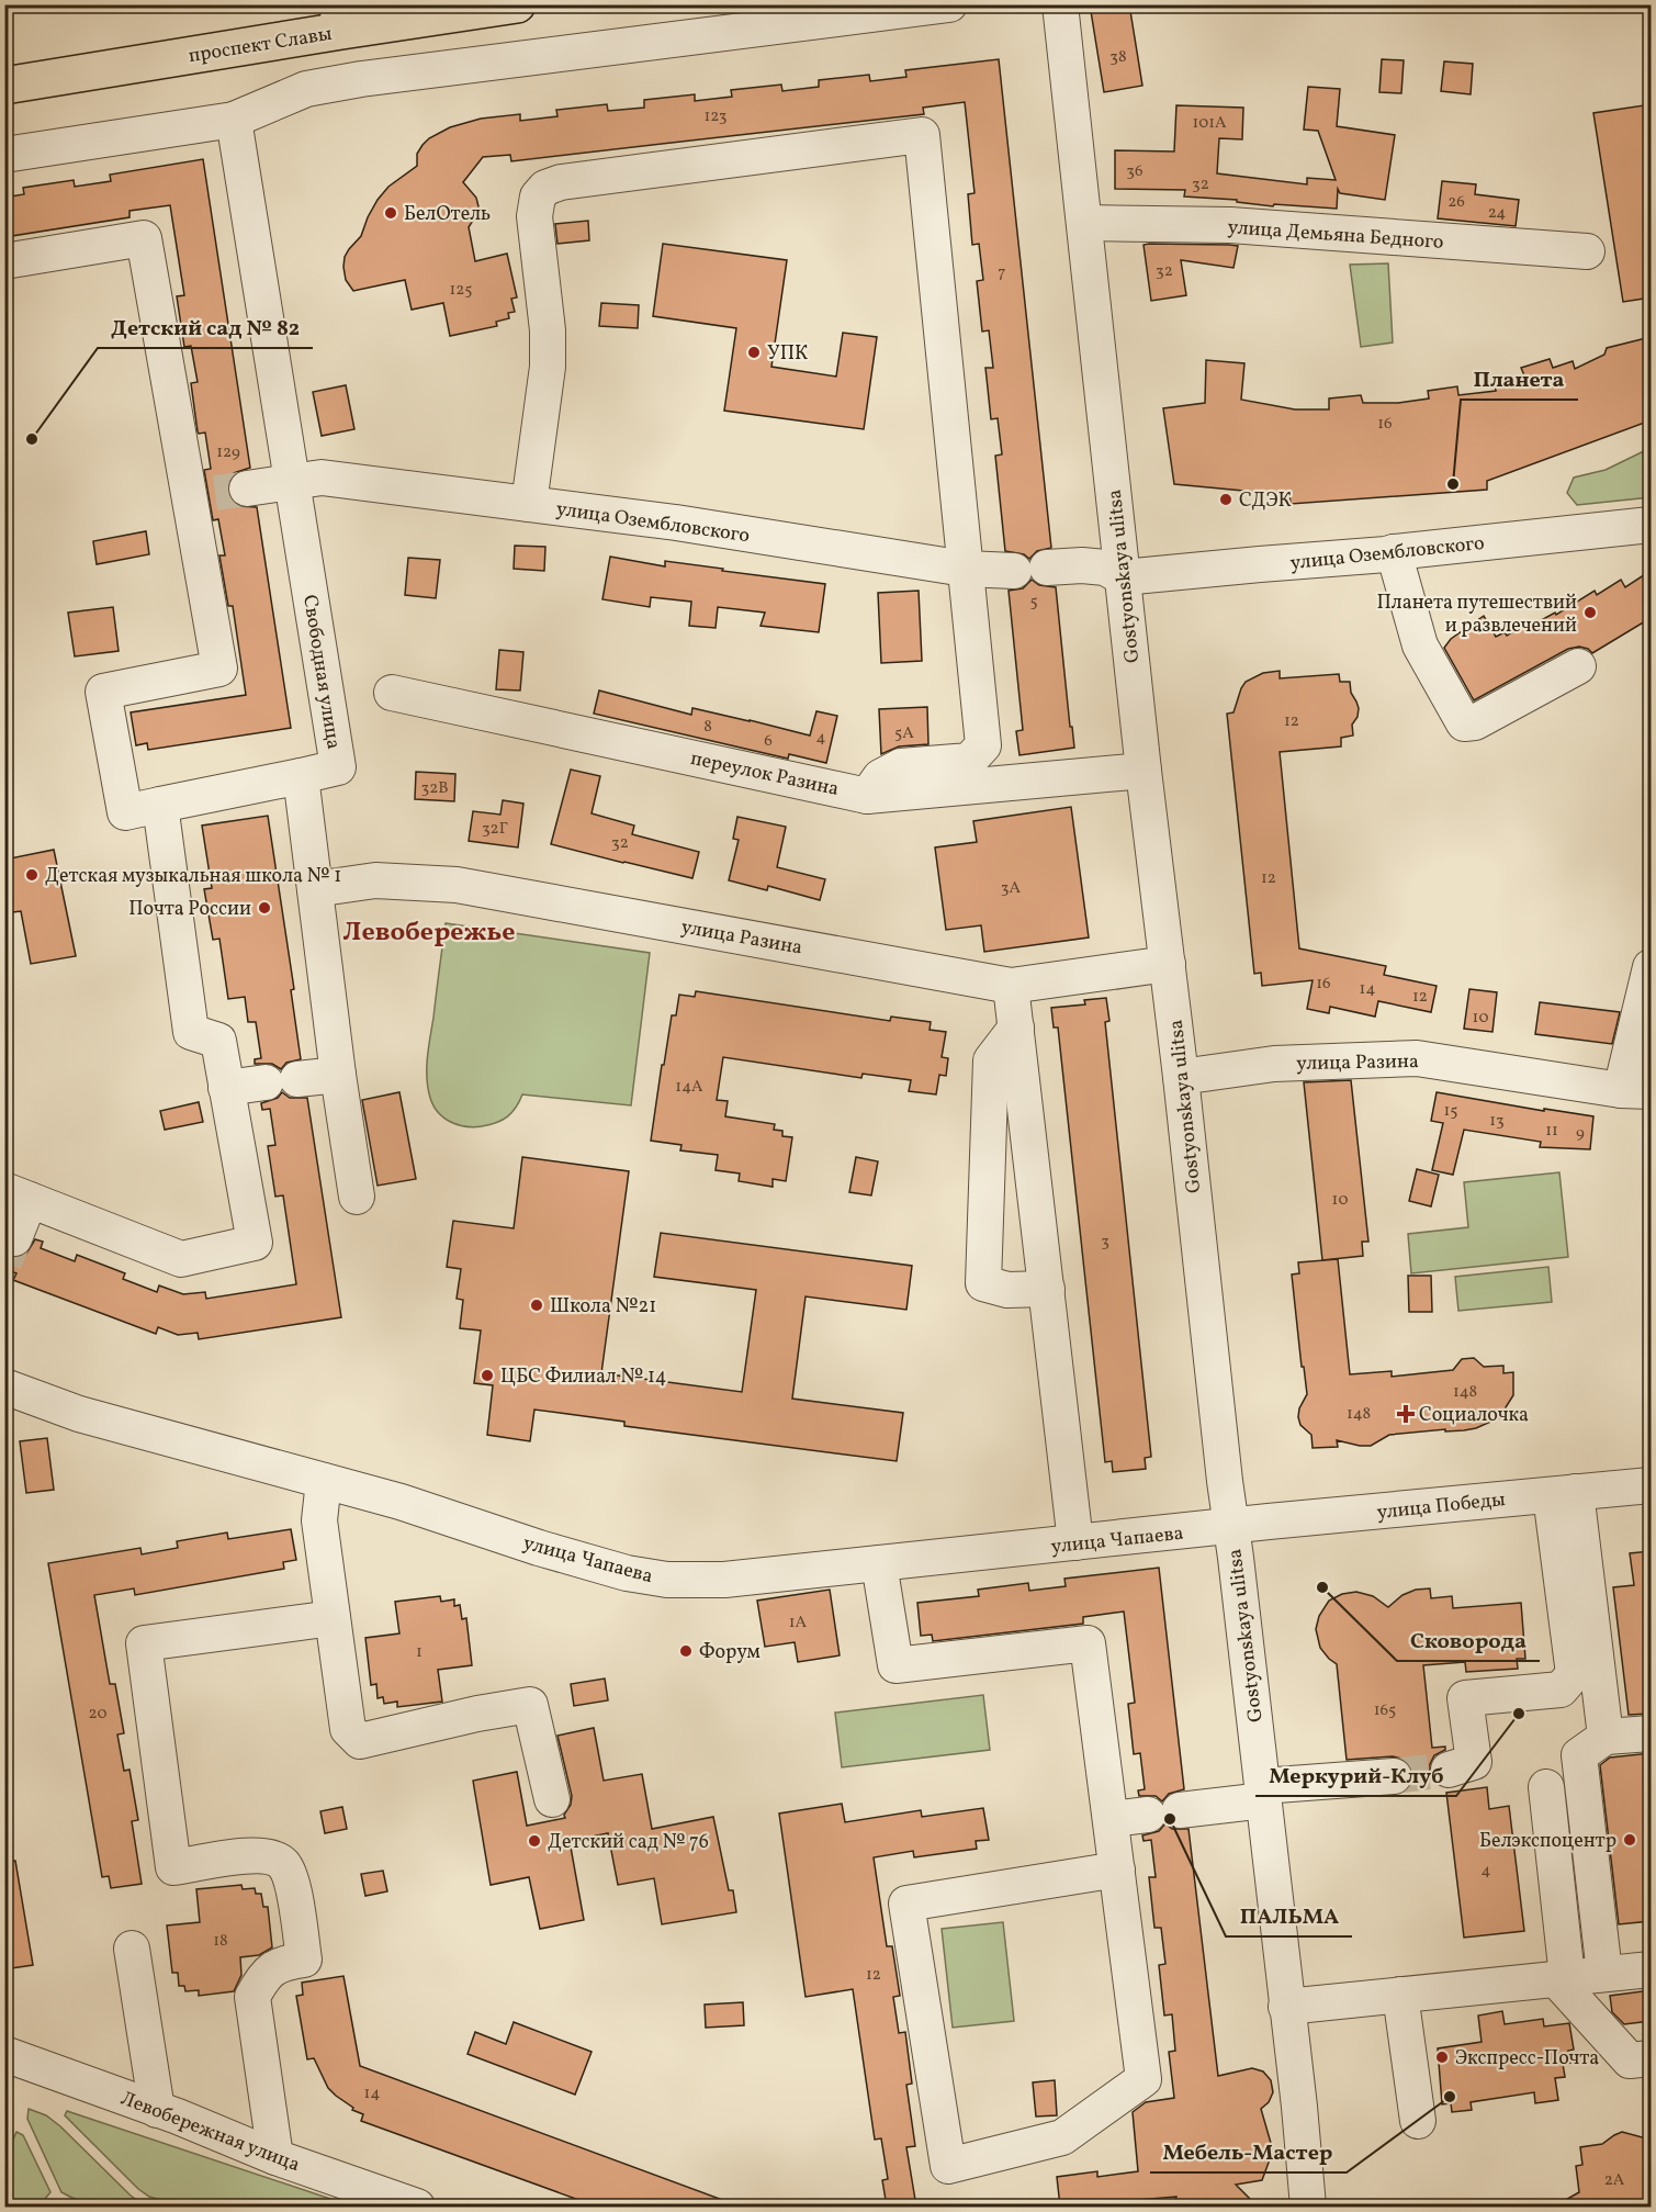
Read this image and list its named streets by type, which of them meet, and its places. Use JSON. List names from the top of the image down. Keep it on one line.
{"streets":{"main road":["проспект Славы"],"street":["улица Демьяна Бедного","улица Озембловского","Gostyonskaya ulitsa","Свободная улица","переулок Разина","улица Разина","улица Победы","улица Чапаева","Левобережная улица"]},"crossings":[["улица Демьяна Бедного","Gostyonskaya ulitsa"],["улица Озембловского","Gostyonskaya ulitsa"],["улица Озембловского","Свободная улица"],["Gostyonskaya ulitsa","переулок Разина"],["Gostyonskaya ulitsa","улица Разина"],["Gostyonskaya ulitsa","улица Победы"],["Gostyonskaya ulitsa","улица Чапаева"],["улица Победы","улица Чапаева"]],"districts":["Левобережье"],"places":{"other":["БелОтель","УПК","Детский сад № 82","Планета","СДЭК","Планета путешествий и развлечений","Детская музыкальная школа № 1","Почта России","Школа №21","ЦБС Филиал № 14","Сковорода","Форум","Меркурий-Клуб","ПАЛЬМА","Белэкспоцентр","Детский сад № 76","Экспресс-Почта","Мебель-Мастер"],"health":["Социалочка"]},"house_numbers":["38","123","101А","36","32","26","24","32","7","125","16","129","5","12","8","5А","4","6","32В","32Г","32","12","3А","16","14","12","10","14А","15","13","11","9","10","3","148","148","1А","1","165","20","4","18","12","14","2А"]}
